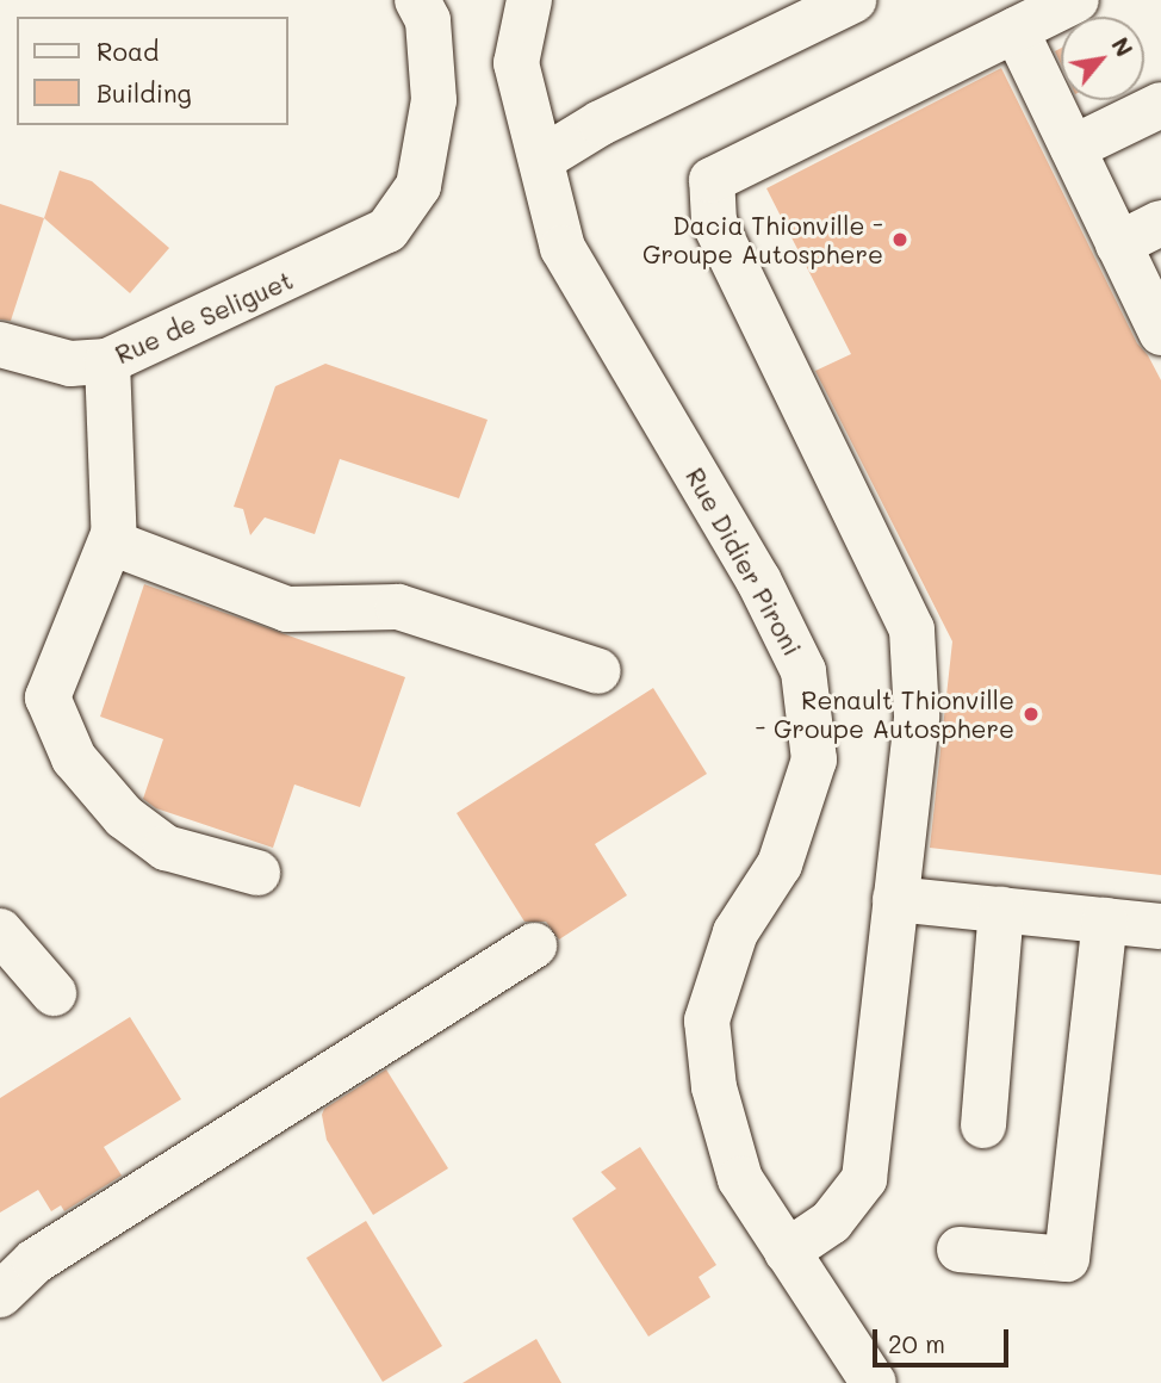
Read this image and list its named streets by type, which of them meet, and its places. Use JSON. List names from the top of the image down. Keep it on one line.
{"streets":{"street":["Rue de Seliguet","Rue Didier Pironi"]},"places":["Dacia Thionville - Groupe Autosphere","Renault Thionville - Groupe Autosphere"],"legend":["Road","Building"],"scale_bar":"20 m","north":"top right"}
